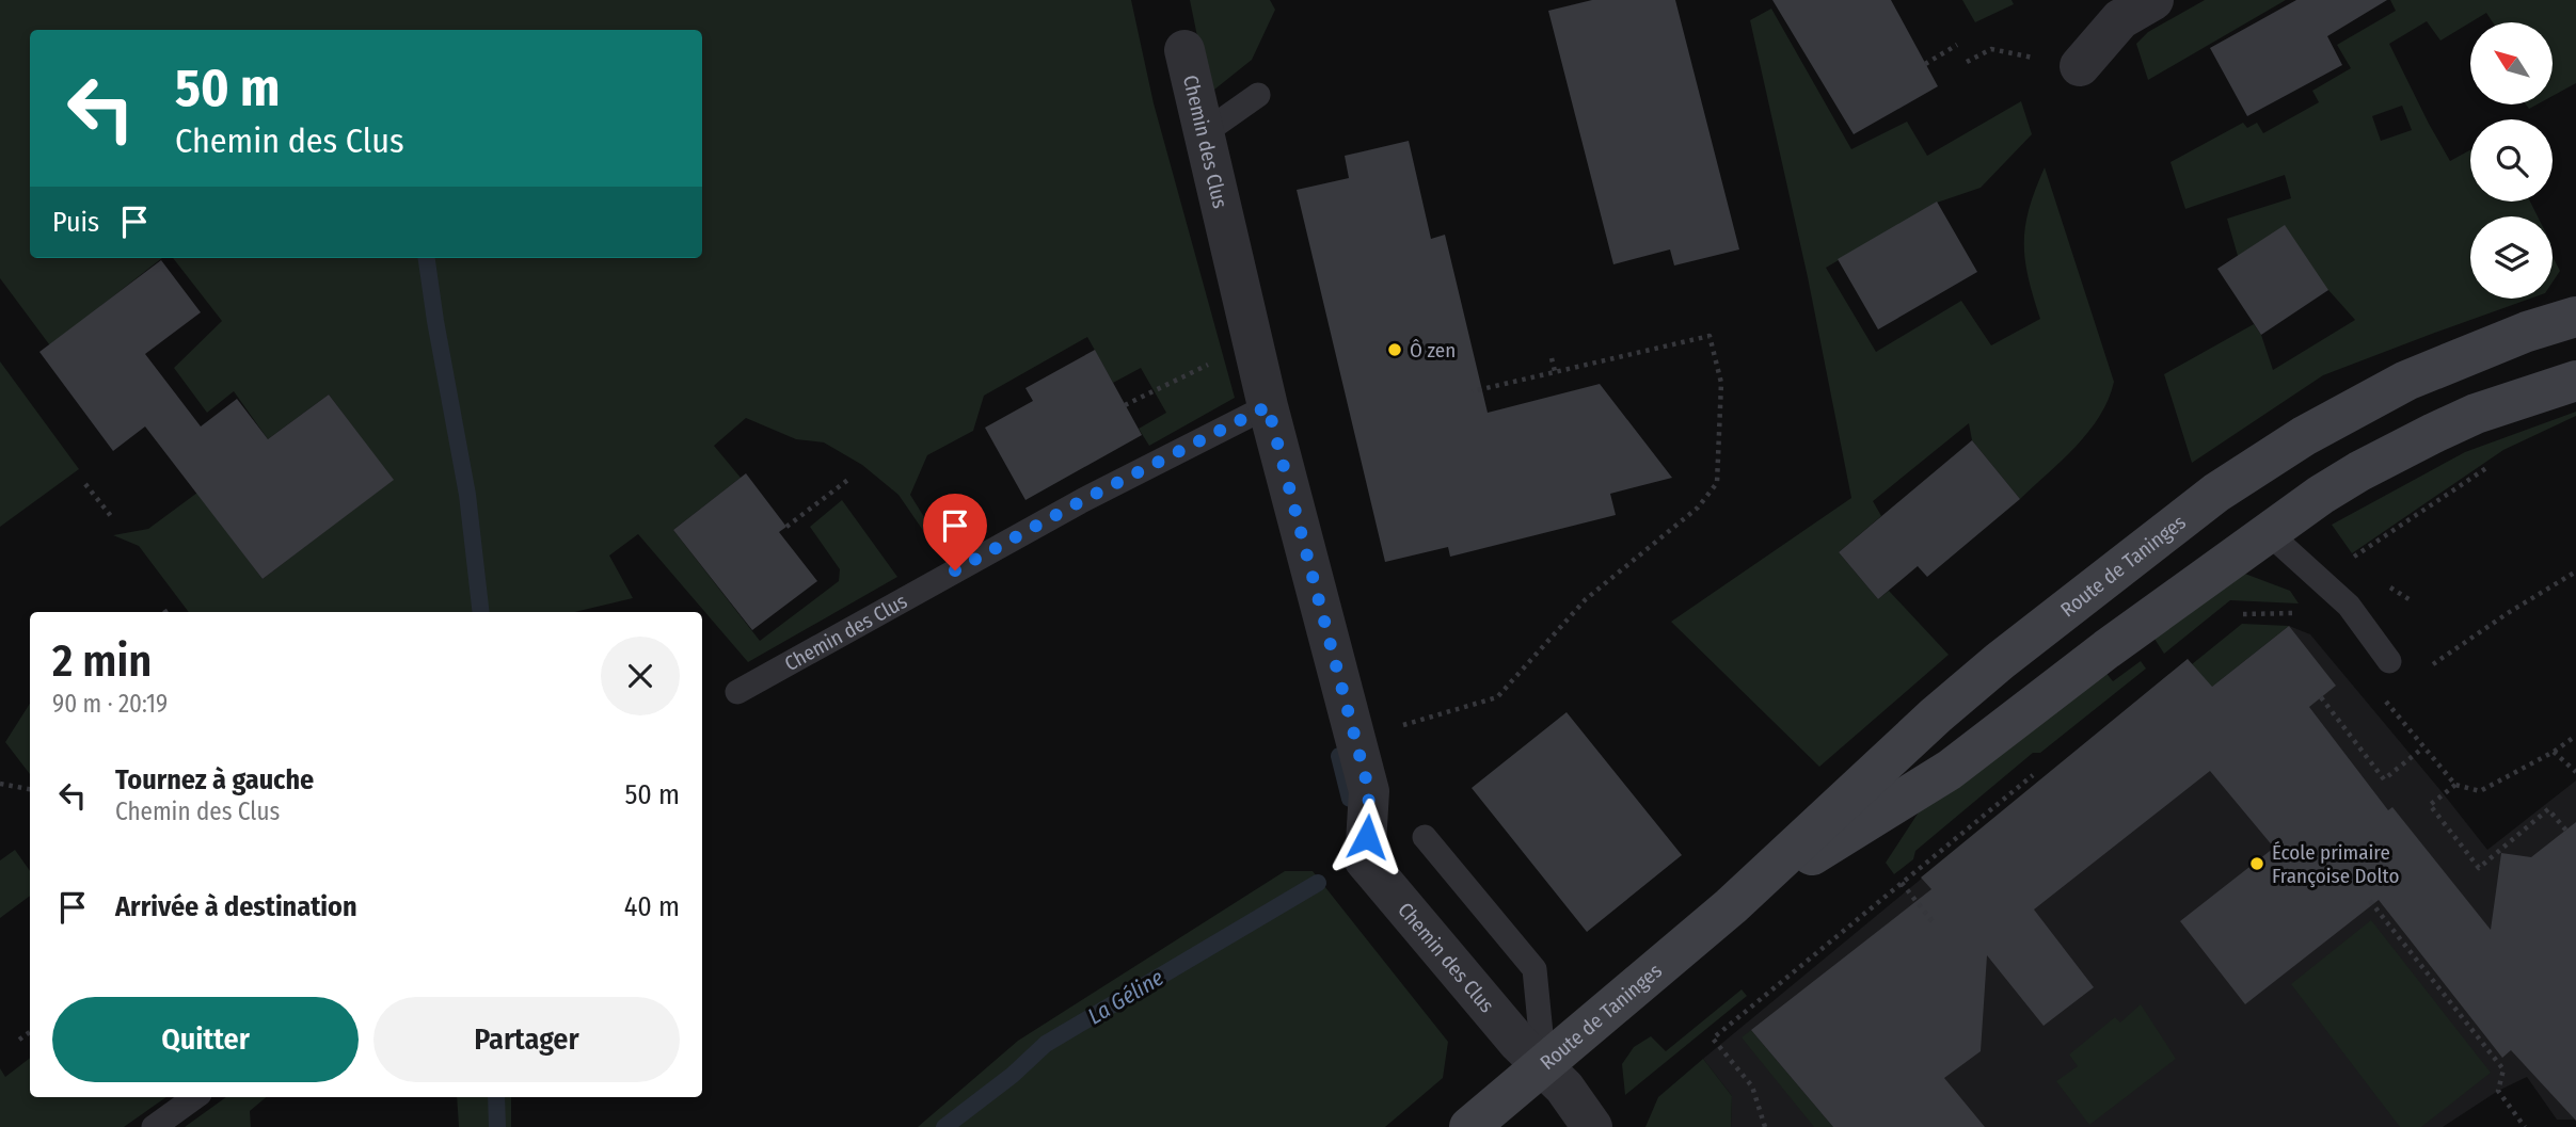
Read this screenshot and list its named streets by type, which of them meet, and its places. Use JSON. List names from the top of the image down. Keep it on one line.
{"streets":{"main road":["Route de Taninges"],"street":["Chemin des Clus"]},"crossings":[["Chemin des Clus","Route de Taninges"]],"water":["La Géline"],"places":["Ô zen","École primaire Françoise Dolto"],"north":"top left","page":{"turn":["50 m","Chemin des Clus"],"then":"Puis","heading":["2 min","90 m · 20:19"],"list":[{"name":"Tournez à gauche","note":"Chemin des Clus","value":"50 m"},{"name":"Arrivée à destination","value":"40 m"}],"buttons":["Quitter","Partager"]}}
